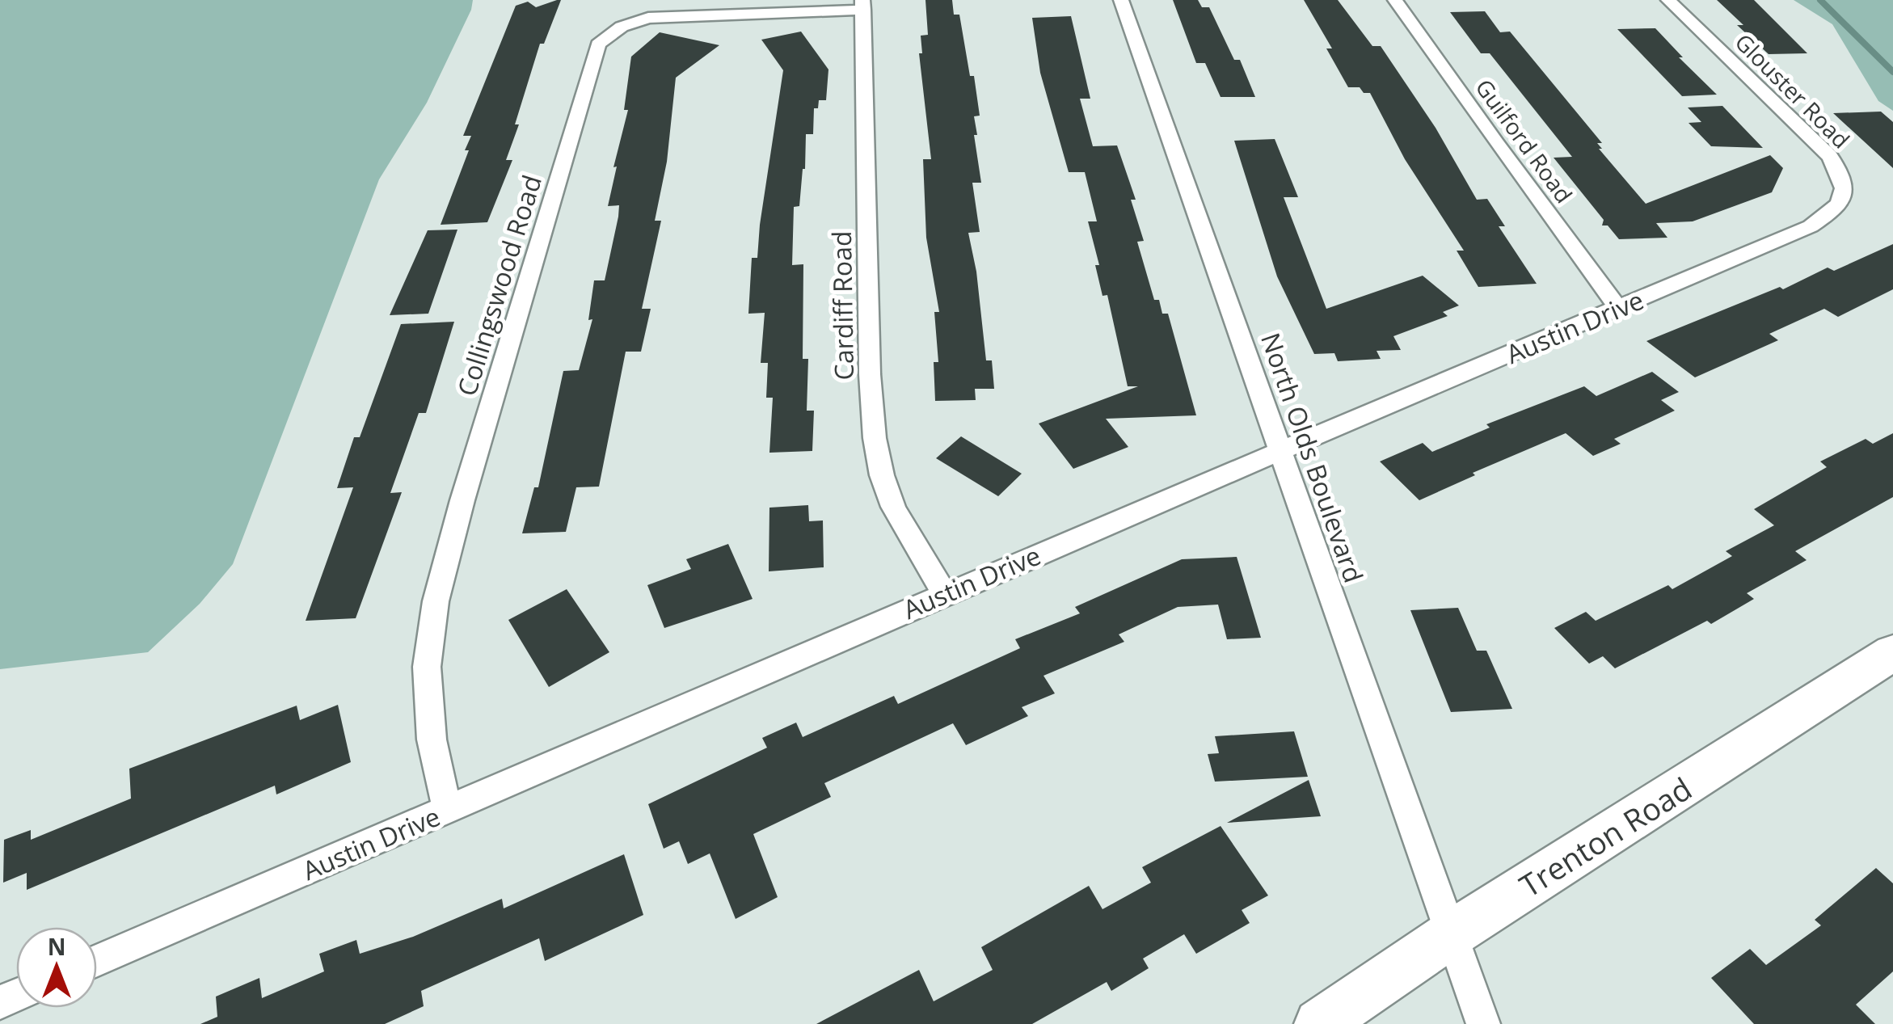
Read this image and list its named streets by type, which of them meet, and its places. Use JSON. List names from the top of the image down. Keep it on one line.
{"streets":{"main road":["Trenton Road"],"street":["Glouster Road","Guilford Road","Collingswood Road","Cardiff Road","Austin Drive","North Olds Boulevard"]},"crossings":[["Glouster Road","Austin Drive"],["Guilford Road","Austin Drive"],["Collingswood Road","Cardiff Road"],["Collingswood Road","Austin Drive"],["Cardiff Road","Austin Drive"],["Austin Drive","North Olds Boulevard"],["North Olds Boulevard","Trenton Road"]],"north":"top"}
